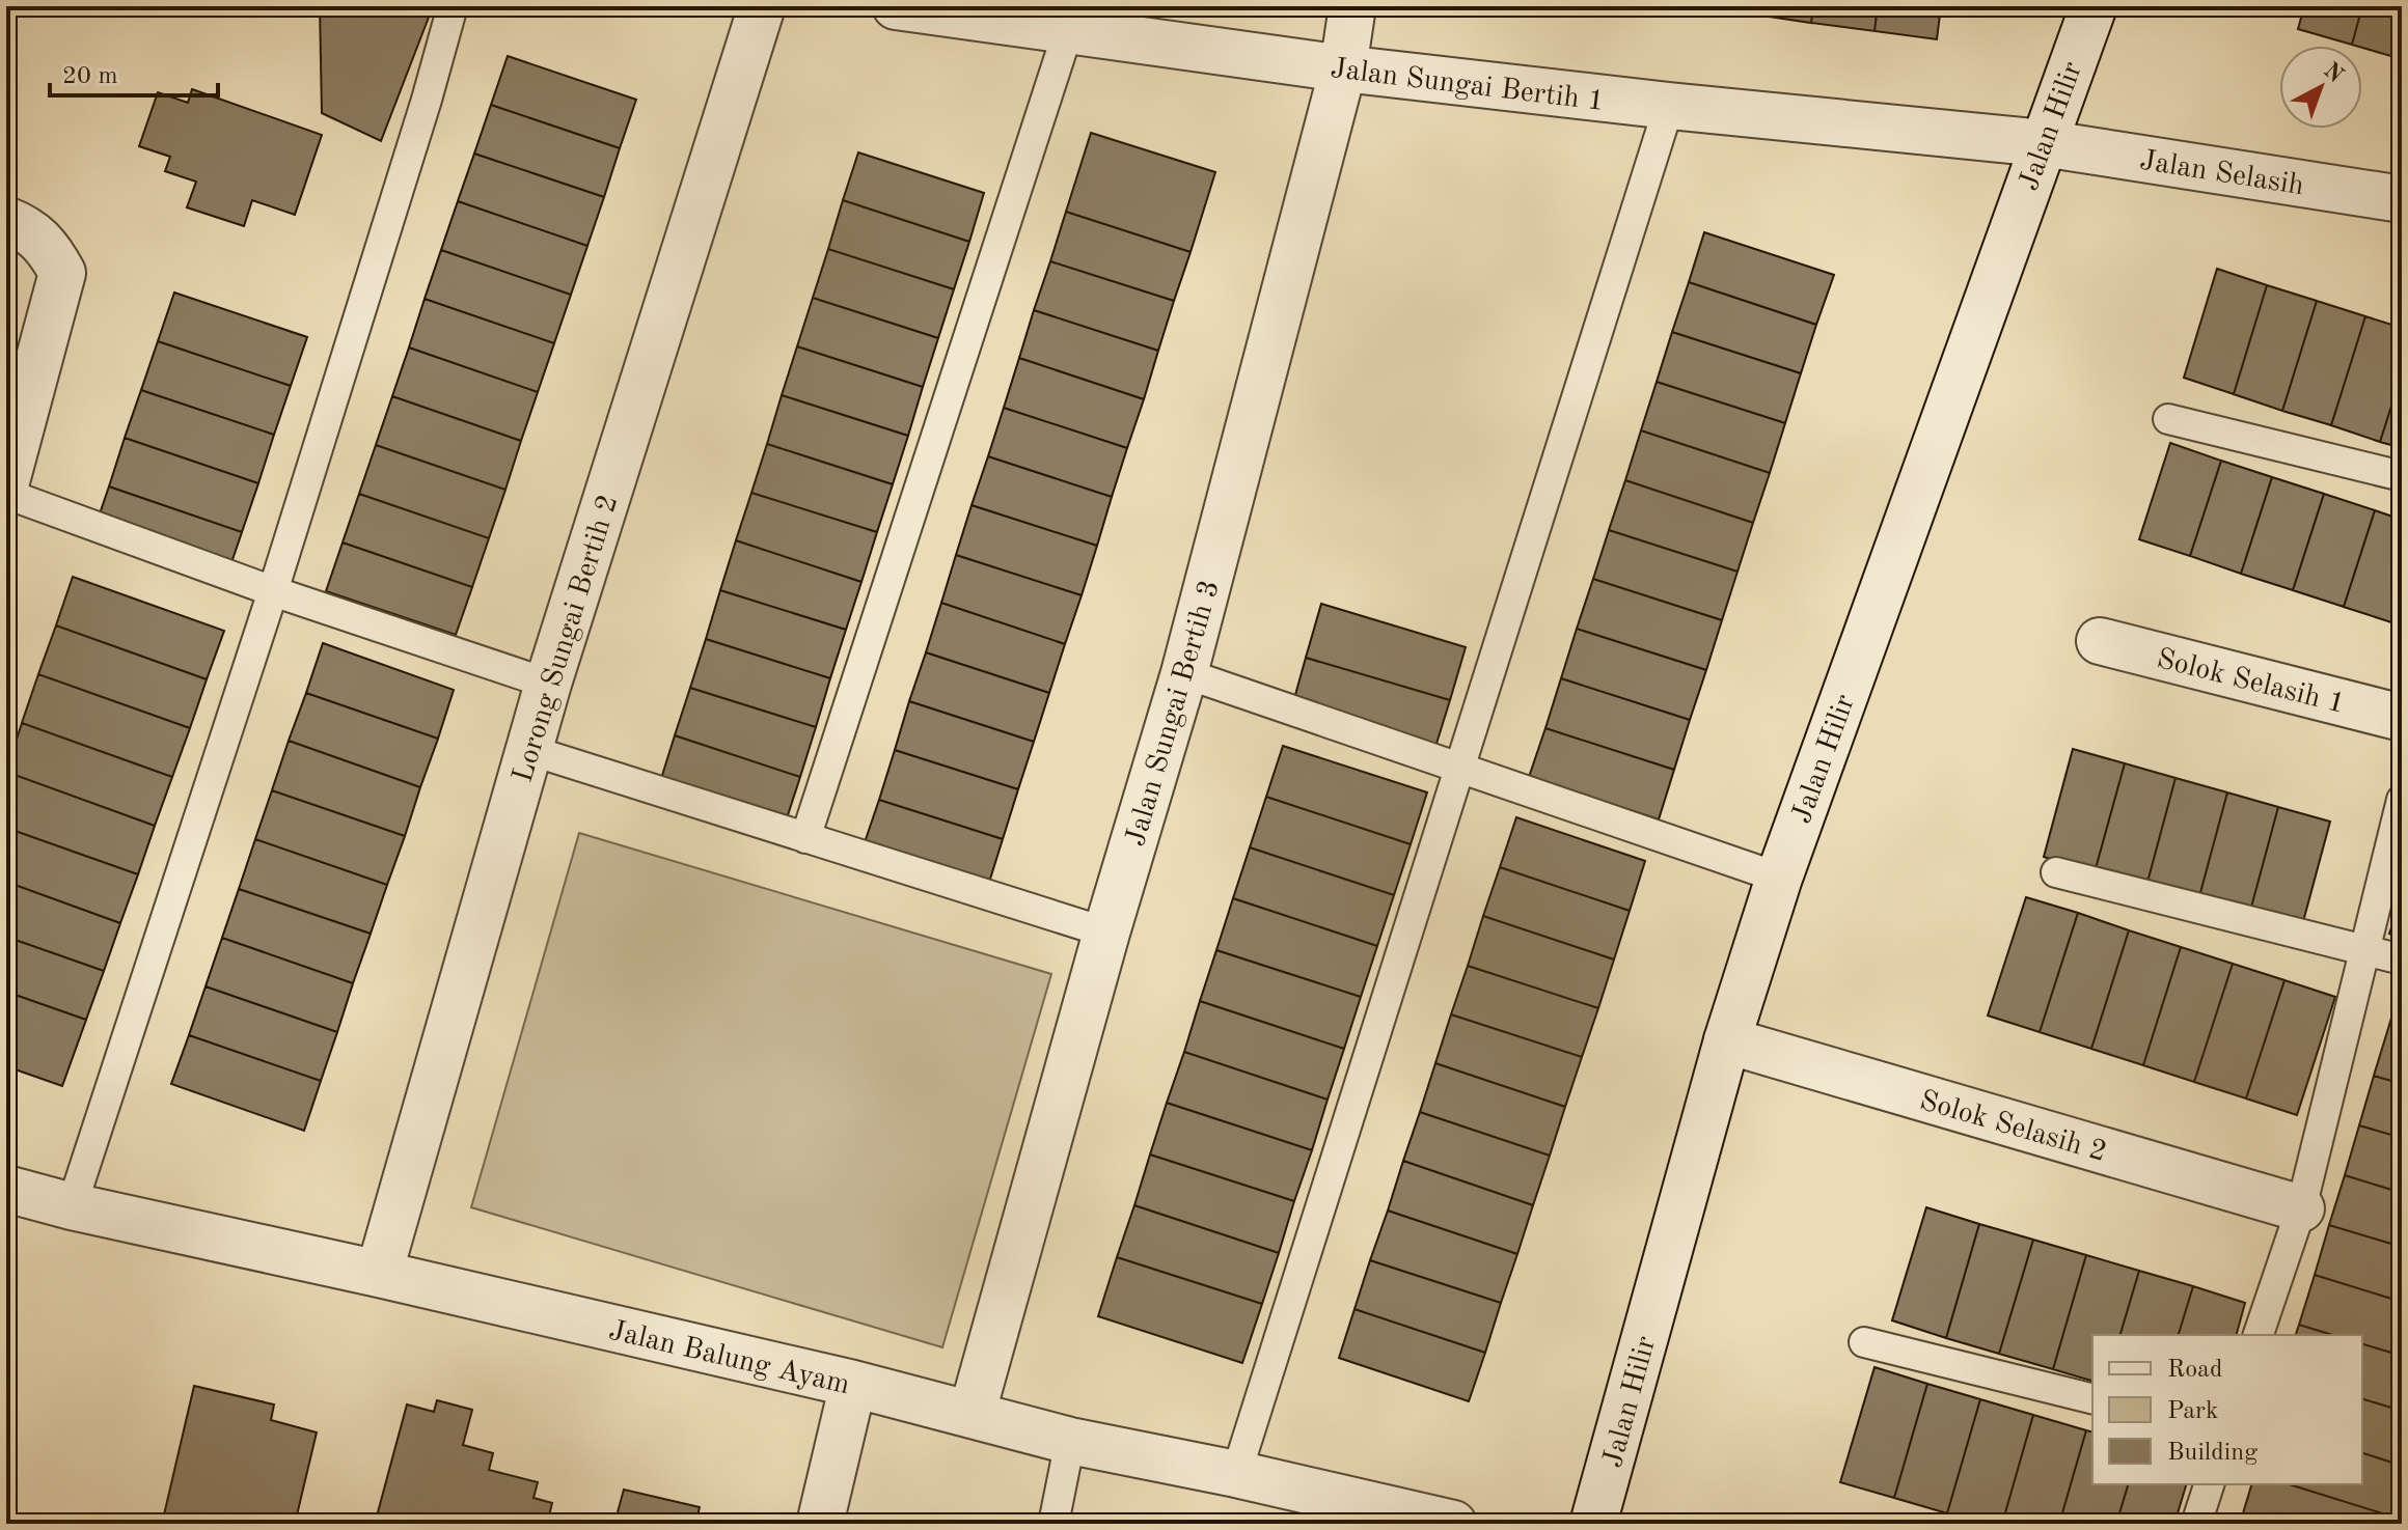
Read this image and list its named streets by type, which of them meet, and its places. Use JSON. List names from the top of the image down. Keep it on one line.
{"streets":{"street":["Jalan Sungai Bertih 1","Jalan Hilir","Jalan Selasih","Lorong Sungai Bertih 2","Solok Selasih 1","Jalan Sungai Bertih 3","Solok Selasih 2","Jalan Balung Ayam"]},"crossings":[["Jalan Sungai Bertih 1","Jalan Hilir"],["Jalan Sungai Bertih 1","Jalan Selasih"],["Jalan Sungai Bertih 1","Jalan Sungai Bertih 3"],["Jalan Hilir","Jalan Selasih"],["Jalan Hilir","Solok Selasih 2"],["Lorong Sungai Bertih 2","Jalan Balung Ayam"],["Jalan Sungai Bertih 3","Jalan Balung Ayam"]],"legend":["Road","Park","Building"],"scale_bar":"20 m","north":"top right"}
